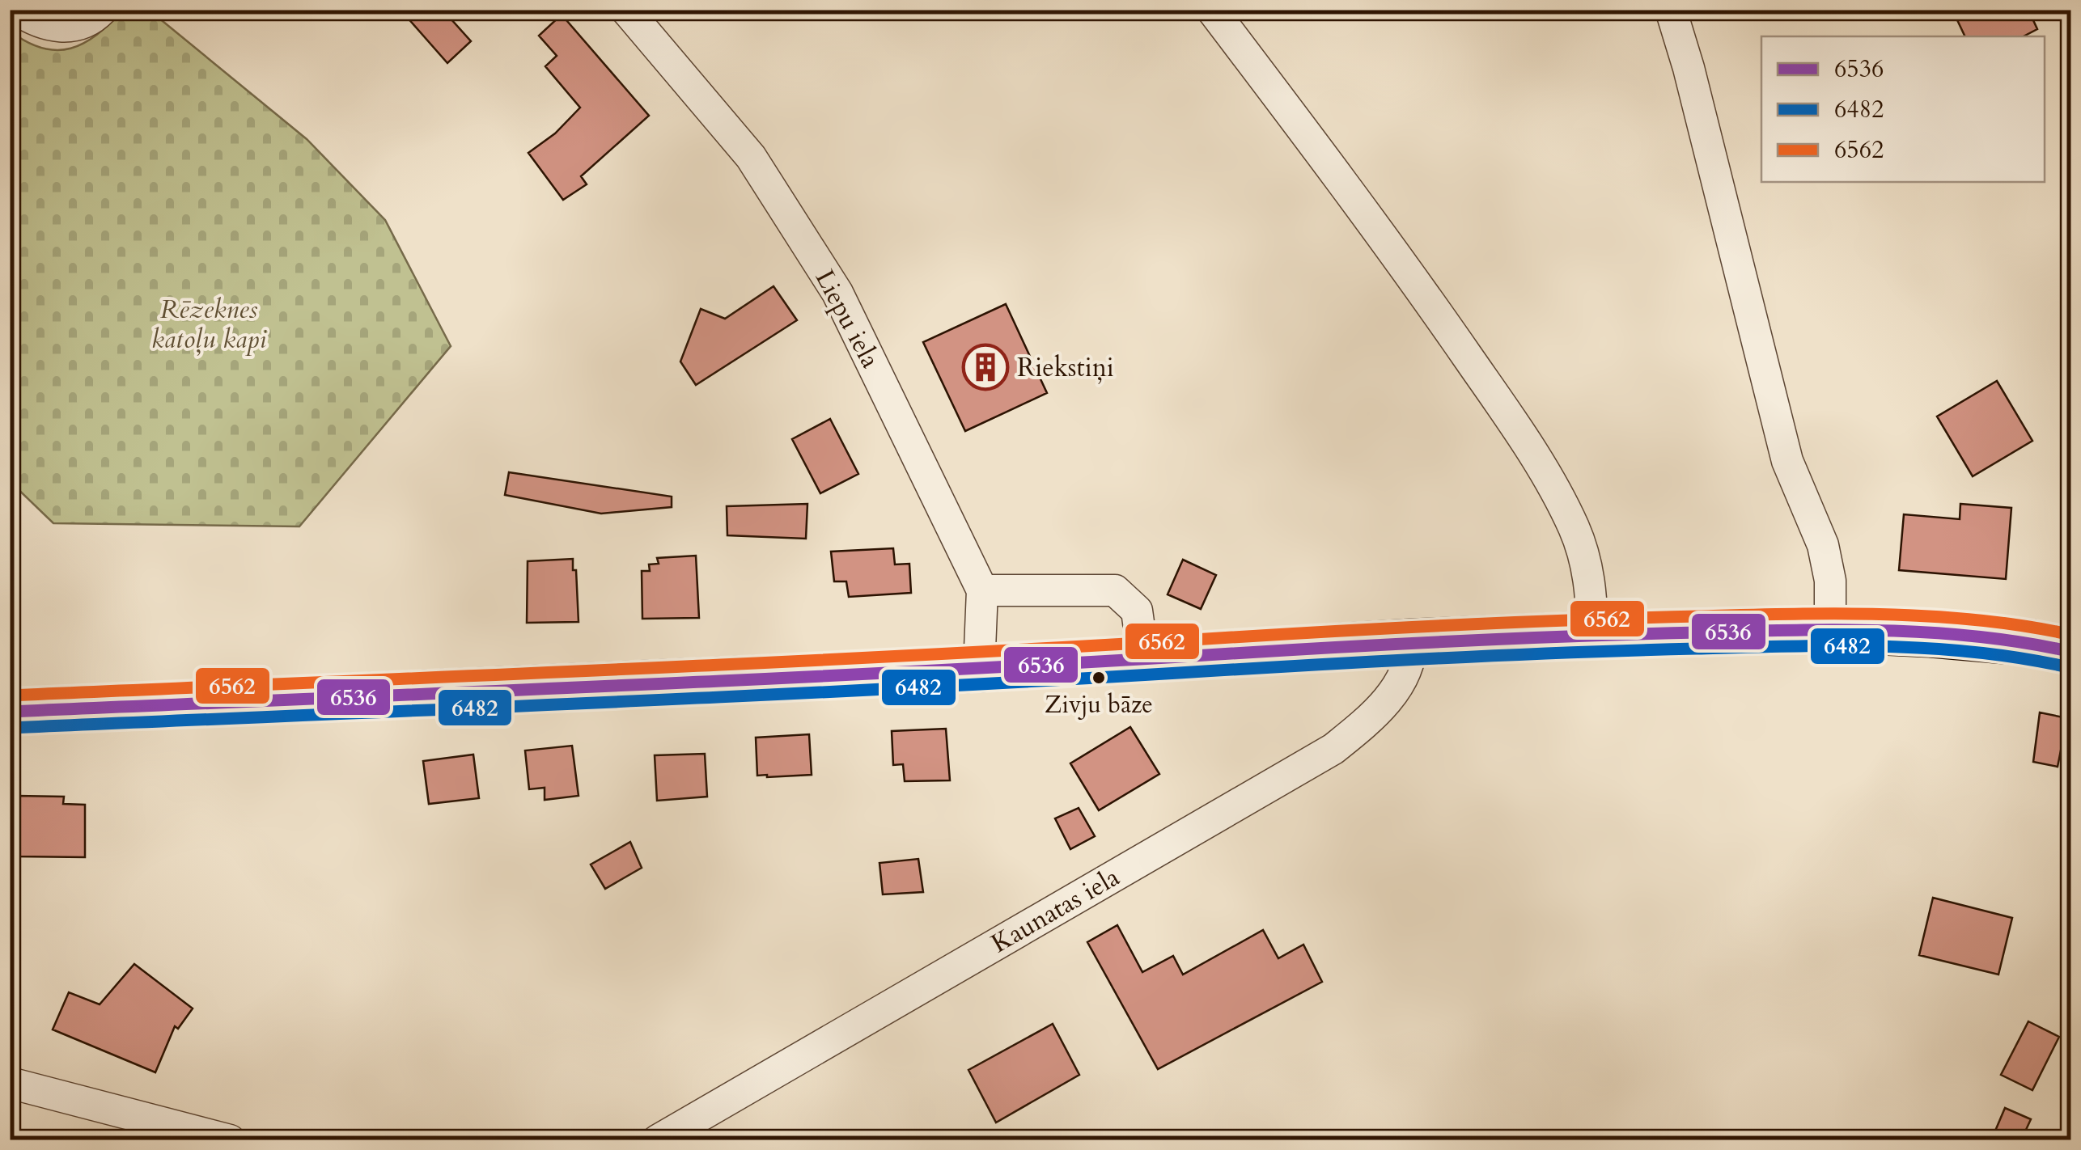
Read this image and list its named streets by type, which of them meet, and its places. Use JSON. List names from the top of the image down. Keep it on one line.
{"streets":{"street":["Liepu iela","Kaunatas iela"]},"parks":["Rēzeknes katoļu kapi"],"places":{"building":["Riekstiņi"],"other":["Zivju bāze"]},"lines":["transit line 6562","transit line 6536","transit line 6482"],"legend":["6536","6482","6562"]}
